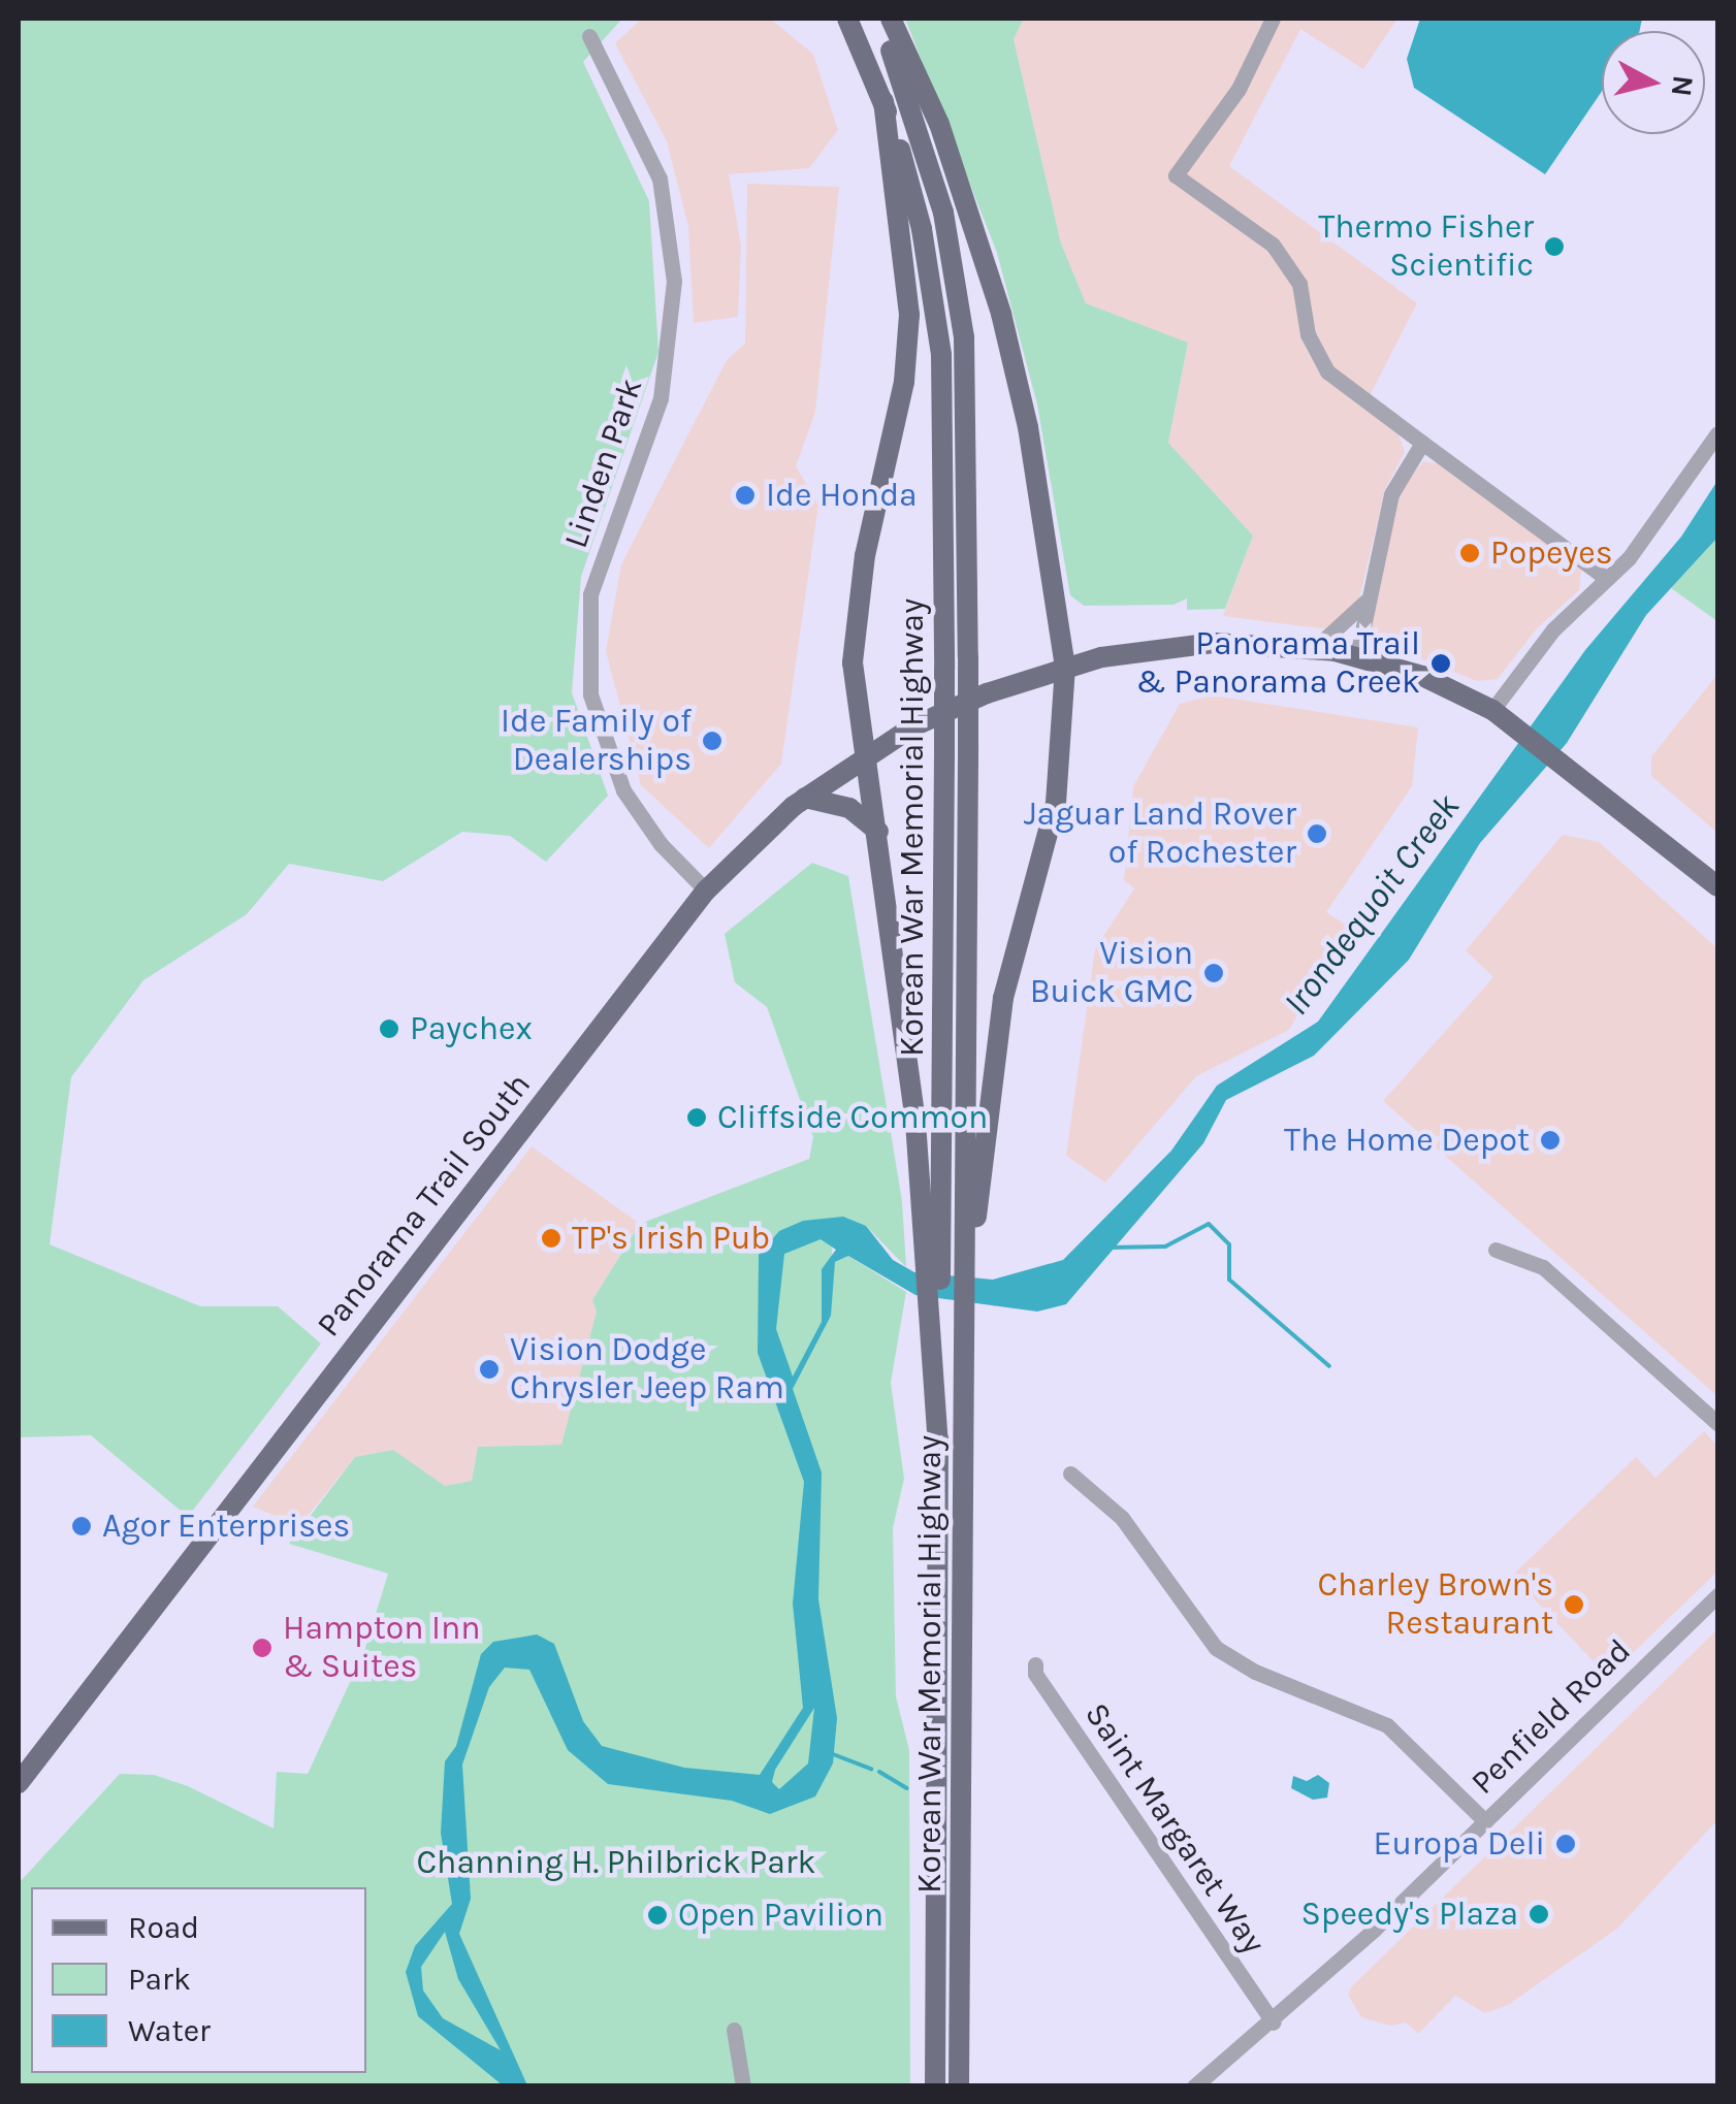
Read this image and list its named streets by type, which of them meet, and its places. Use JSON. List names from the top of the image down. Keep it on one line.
{"streets":{"main road":["Korean War Memorial Highway","Panorama Trail South"],"street":["Linden Park","Penfield Road","Saint Margaret Way"]},"crossings":[["Linden Park","Panorama Trail South"],["Penfield Road","Saint Margaret Way"]],"water":["Irondequoit Creek"],"parks":["Channing H. Philbrick Park"],"places":["Thermo Fisher Scientific","Ide Honda","Popeyes","Panorama Trail & Panorama Creek","Ide Family of Dealerships","Jaguar Land Rover of Rochester","Vision Buick GMC","Paychex","Cliffside Common","The Home Depot","TP's Irish Pub","Vision Dodge Chrysler Jeep Ram","Agor Enterprises","Charley Brown's Restaurant","Hampton Inn & Suites","Europa Deli","Speedy's Plaza","Open Pavilion"],"legend":["Road","Park","Water"],"north":"right"}
